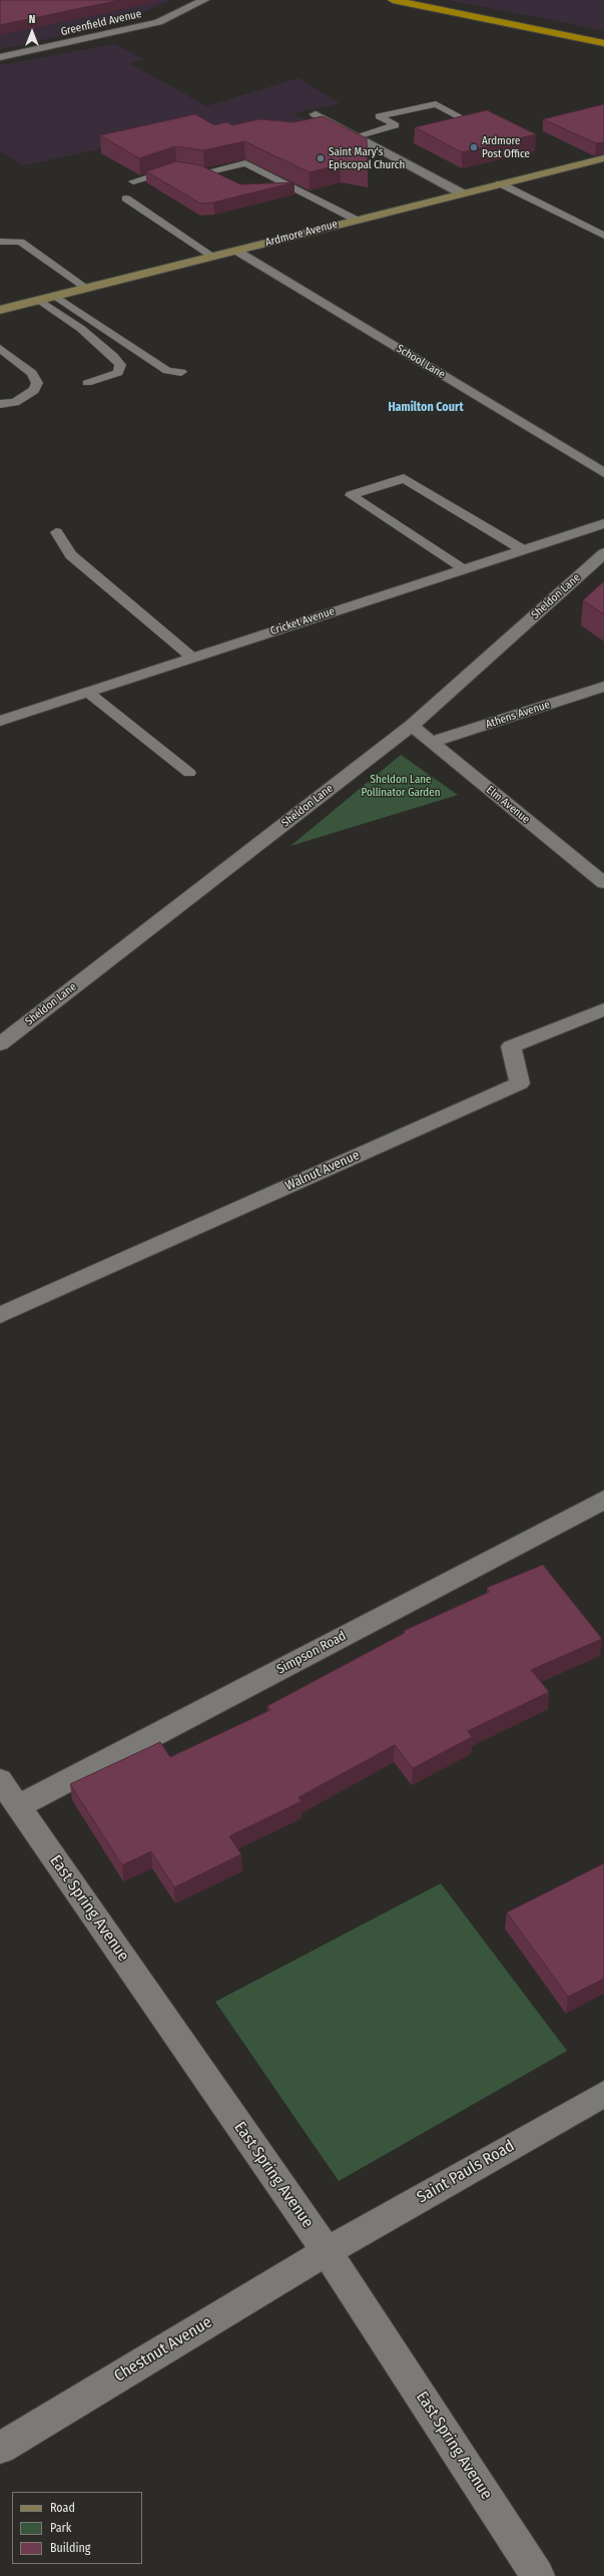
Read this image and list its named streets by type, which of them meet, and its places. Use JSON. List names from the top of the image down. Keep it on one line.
{"streets":{"street":["Greenfield Avenue","Ardmore Avenue","School Lane","Sheldon Lane","Cricket Avenue","Athens Avenue","Elm Avenue","Walnut Avenue","Simpson Road","East Spring Avenue","Saint Pauls Road","Chestnut Avenue"]},"crossings":[["Ardmore Avenue","School Lane"],["Sheldon Lane","Elm Avenue"],["Athens Avenue","Elm Avenue"],["Simpson Road","East Spring Avenue"],["East Spring Avenue","Saint Pauls Road"],["East Spring Avenue","Chestnut Avenue"],["Saint Pauls Road","Chestnut Avenue"]],"districts":["Hamilton Court"],"parks":["Sheldon Lane Pollinator Garden"],"places":["Ardmore Post Office","Saint Mary's Episcopal Church"],"legend":["Road","Park","Building"],"north":"top"}
